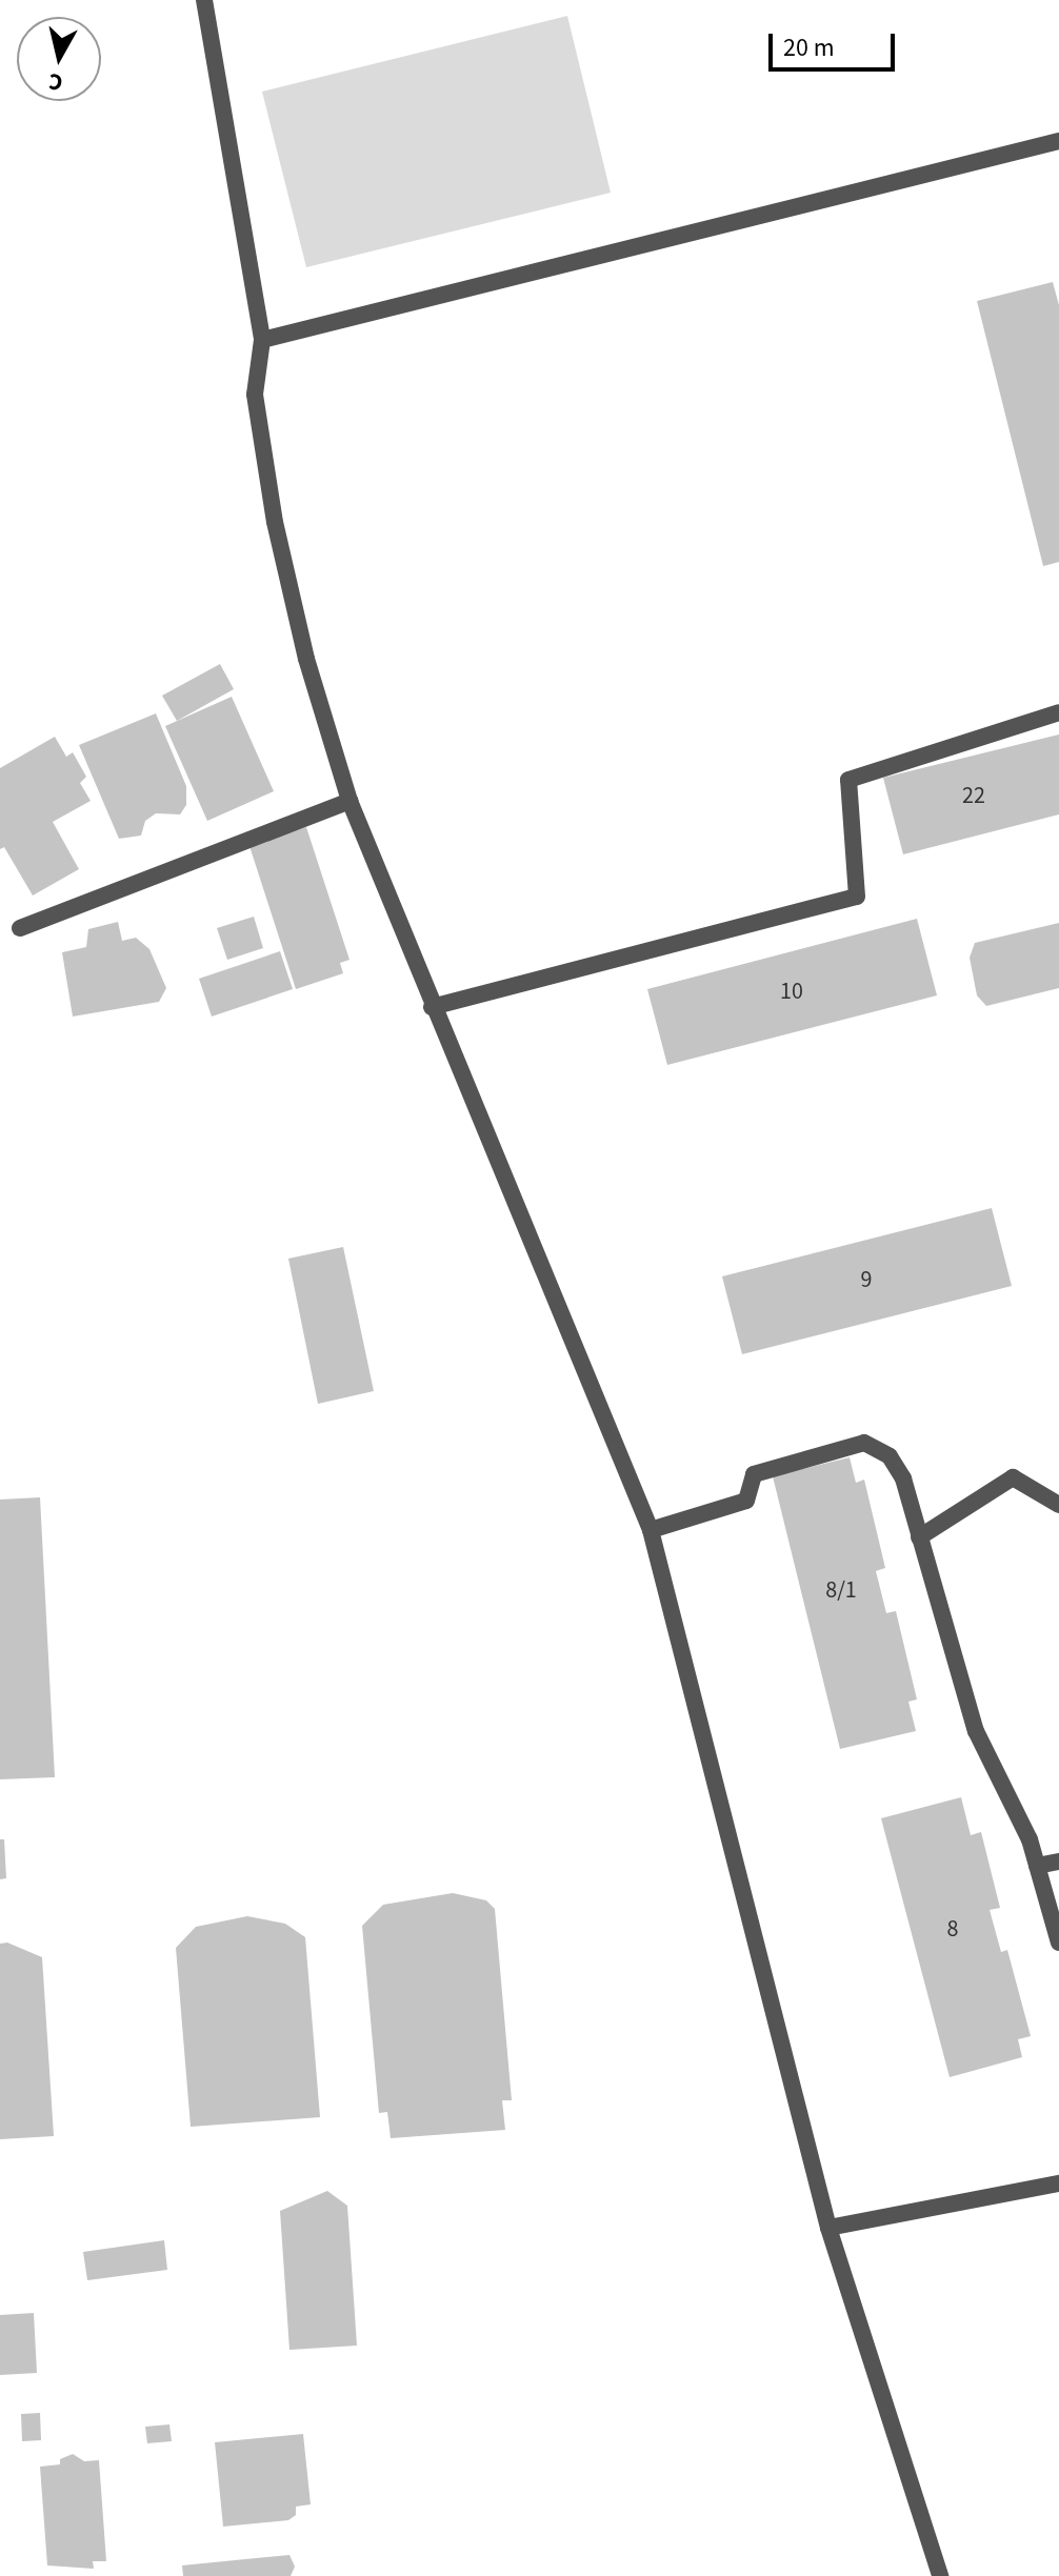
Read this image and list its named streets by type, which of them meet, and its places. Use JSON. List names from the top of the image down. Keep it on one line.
{"house_numbers":["22","10","9","8/1","8"],"scale_bar":"20 m","north":"bottom"}
